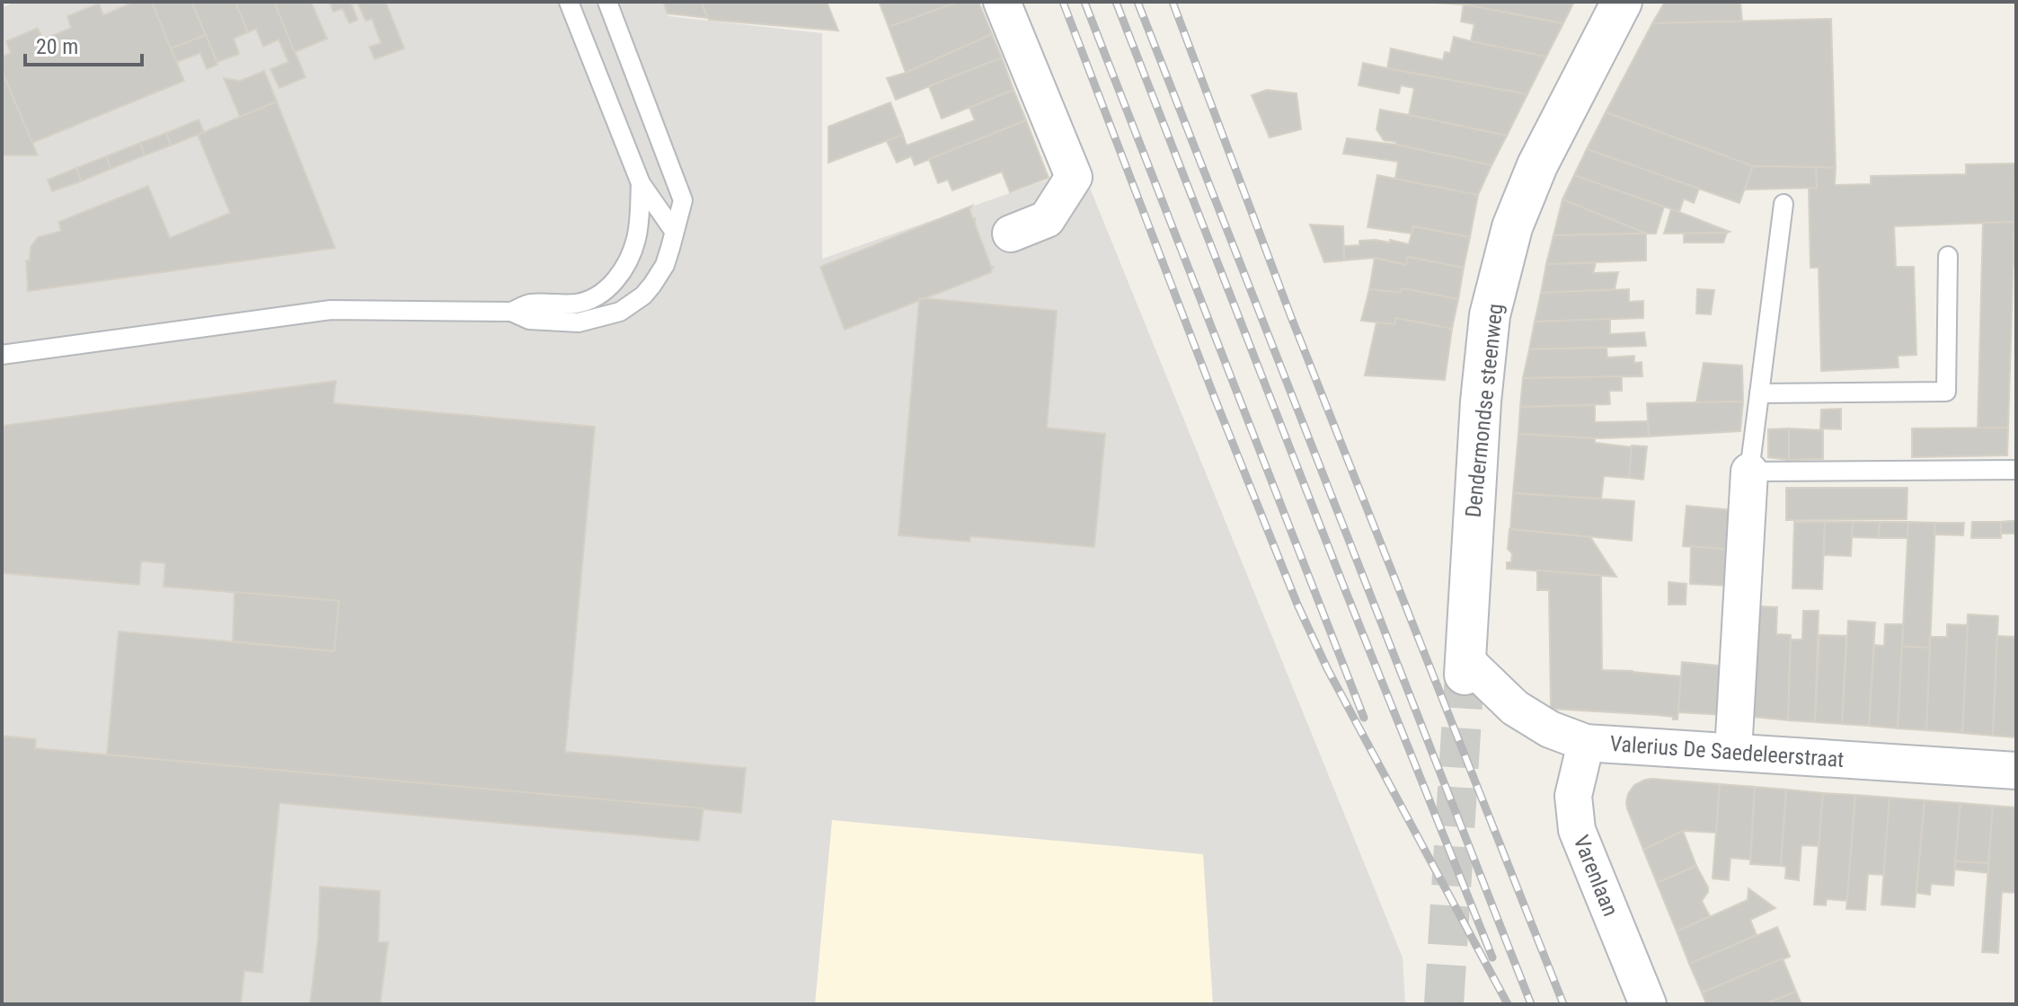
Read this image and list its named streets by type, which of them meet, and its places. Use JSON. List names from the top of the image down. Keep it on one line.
{"streets":{"street":["Dendermondse steenweg","Valerius De Saedeleerstraat","Varenlaan"]},"crossings":[["Dendermondse steenweg","Valerius De Saedeleerstraat"],["Valerius De Saedeleerstraat","Varenlaan"]],"scale_bar":"20 m"}
